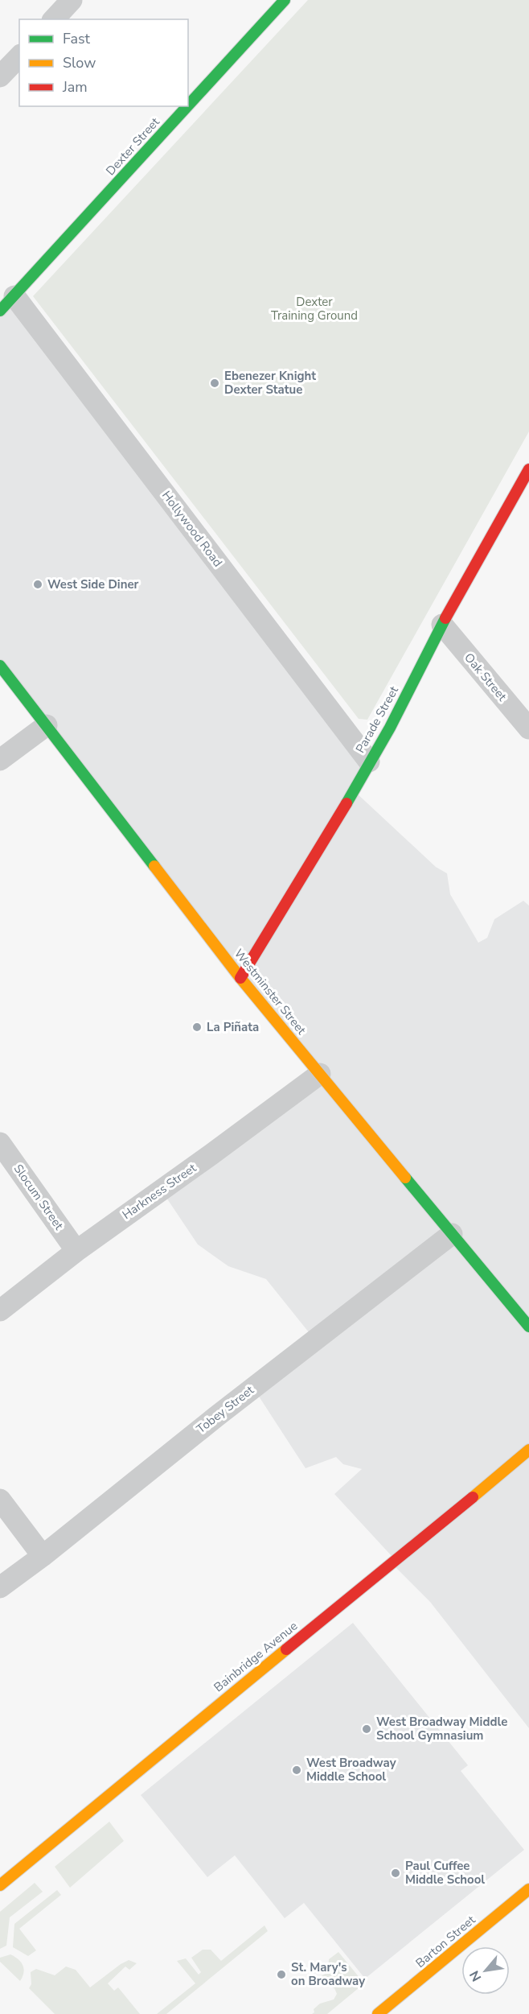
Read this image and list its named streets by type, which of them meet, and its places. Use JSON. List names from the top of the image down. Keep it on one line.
{"streets":{"street":["Dexter Street","Hollywood Road","Oak Street","Parade Street","Westminster Street","Harkness Street","Slocum Street","Tobey Street","Bainbridge Avenue","Barton Street"]},"crossings":[["Dexter Street","Hollywood Road"],["Hollywood Road","Parade Street"],["Oak Street","Parade Street"],["Parade Street","Westminster Street"],["Westminster Street","Harkness Street"],["Westminster Street","Tobey Street"],["Harkness Street","Slocum Street"]],"parks":["Dexter Training Ground"],"places":["Ebenezer Knight Dexter Statue","West Side Diner","La Piñata","West Broadway Middle School Gymnasium","West Broadway Middle School","Paul Cuffee Middle School","St. Mary's on Broadway"],"legend":["Fast","Slow","Jam"],"north":"bottom left"}
